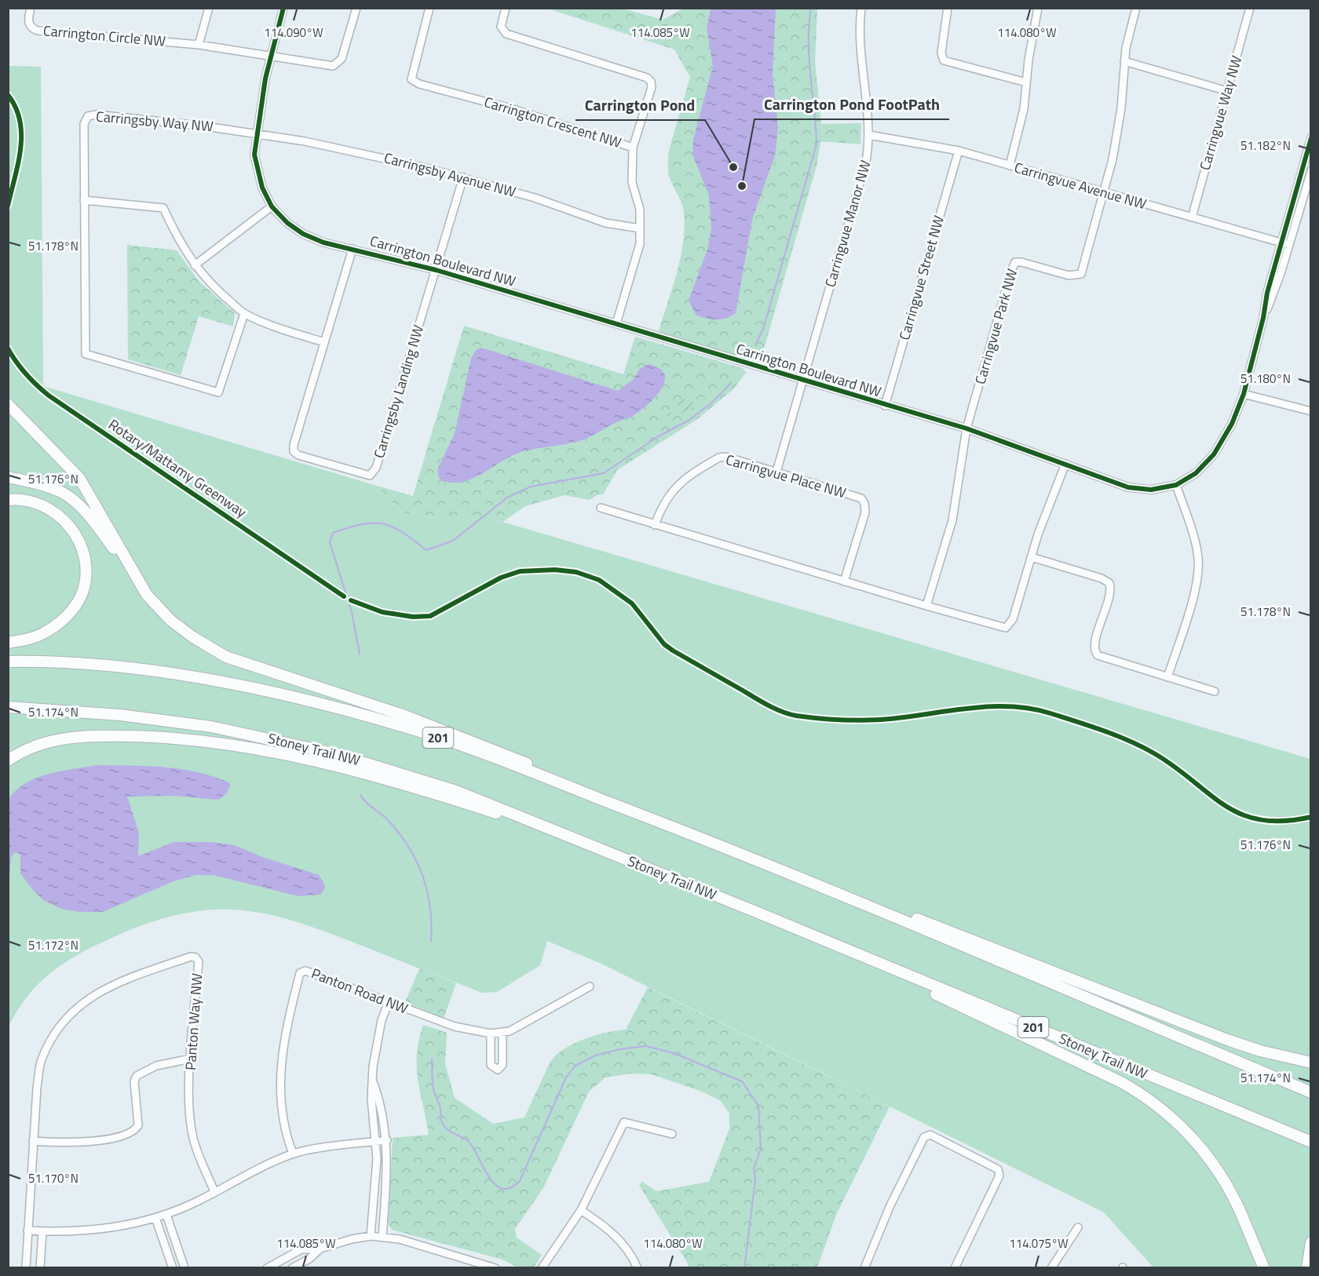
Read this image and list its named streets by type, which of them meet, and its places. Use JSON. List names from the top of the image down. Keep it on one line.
{"streets":{"highway":["201","Stoney Trail NW"],"street":["Carrington Circle NW","Carringvue Way NW","Carringsby Way NW","Carrington Crescent NW","Carringsby Avenue NW","Carringvue Avenue NW","Carringvue Manor NW","Carrington Boulevard NW","Carringvue Street NW","Carringvue Park NW","Carringsby Landing NW","Carringvue Place NW","Panton Road NW","Panton Way NW"],"cycle path":["Rotary/Mattamy Greenway"]},"crossings":[["Carrington Circle NW","Carrington Boulevard NW"],["Carringvue Way NW","Carringvue Avenue NW"],["Carringsby Way NW","Carringsby Avenue NW"],["Carringsby Way NW","Carrington Boulevard NW"],["Carringsby Avenue NW","Carrington Boulevard NW"],["Carringvue Avenue NW","Carringvue Manor NW"],["Carringvue Avenue NW","Carrington Boulevard NW"],["Carringvue Avenue NW","Carringvue Street NW"],["Carringvue Avenue NW","Carringvue Park NW"],["Carringvue Manor NW","Carrington Boulevard NW"],["Carringvue Manor NW","Carringvue Place NW"],["Carrington Boulevard NW","Carringvue Street NW"],["Carrington Boulevard NW","Carringvue Park NW"],["Carrington Boulevard NW","Carringsby Landing NW"]],"places":["Carrington Pond","Carrington Pond FootPath"],"coordinates":["114.090°W","114.085°W","114.080°W","51.182°N","51.178°N","51.180°N","51.176°N","51.174°N","51.172°N","51.170°N","114.075°W"]}
